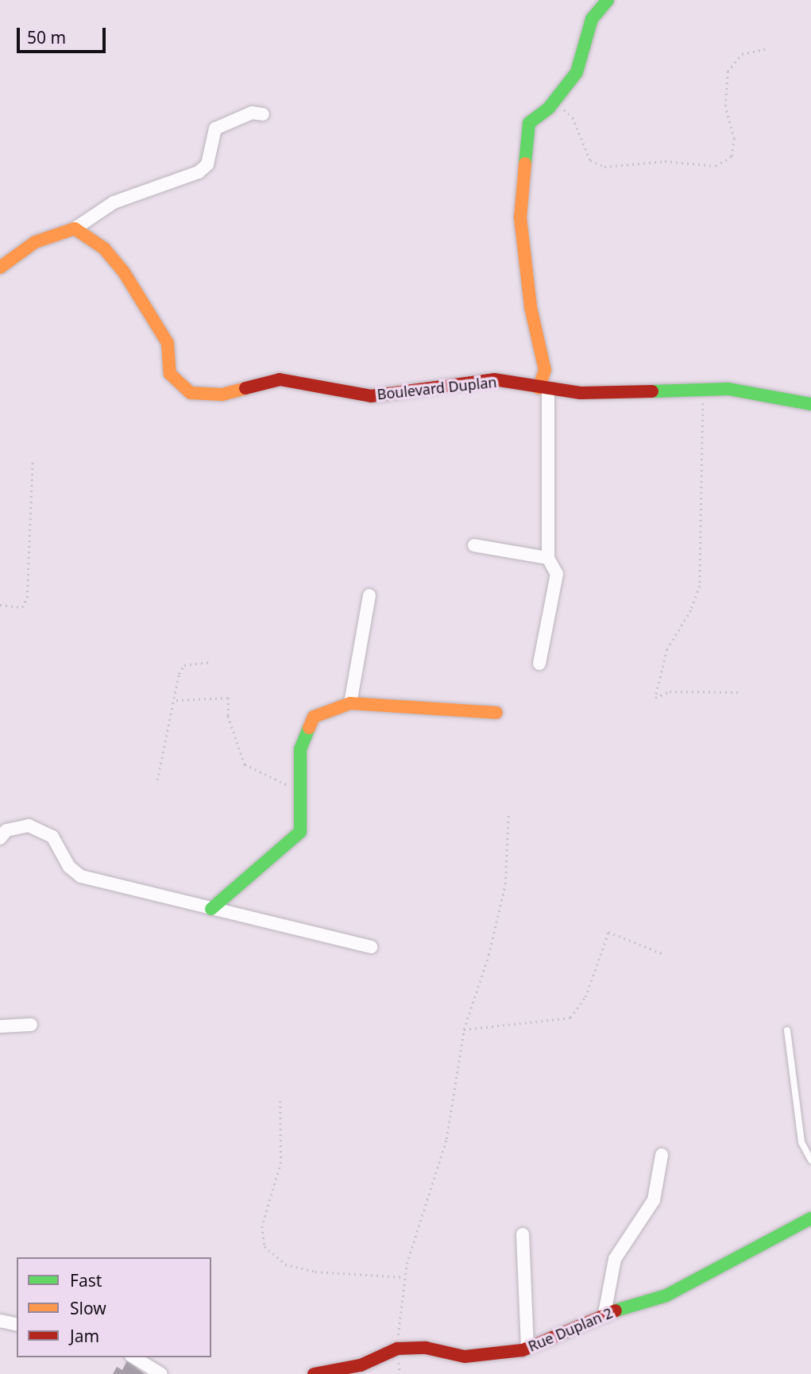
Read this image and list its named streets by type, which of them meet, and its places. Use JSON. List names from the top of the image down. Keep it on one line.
{"streets":{"street":["Boulevard Duplan","Rue Duplan 2"]},"legend":["Fast","Slow","Jam"],"scale_bar":"50 m"}
